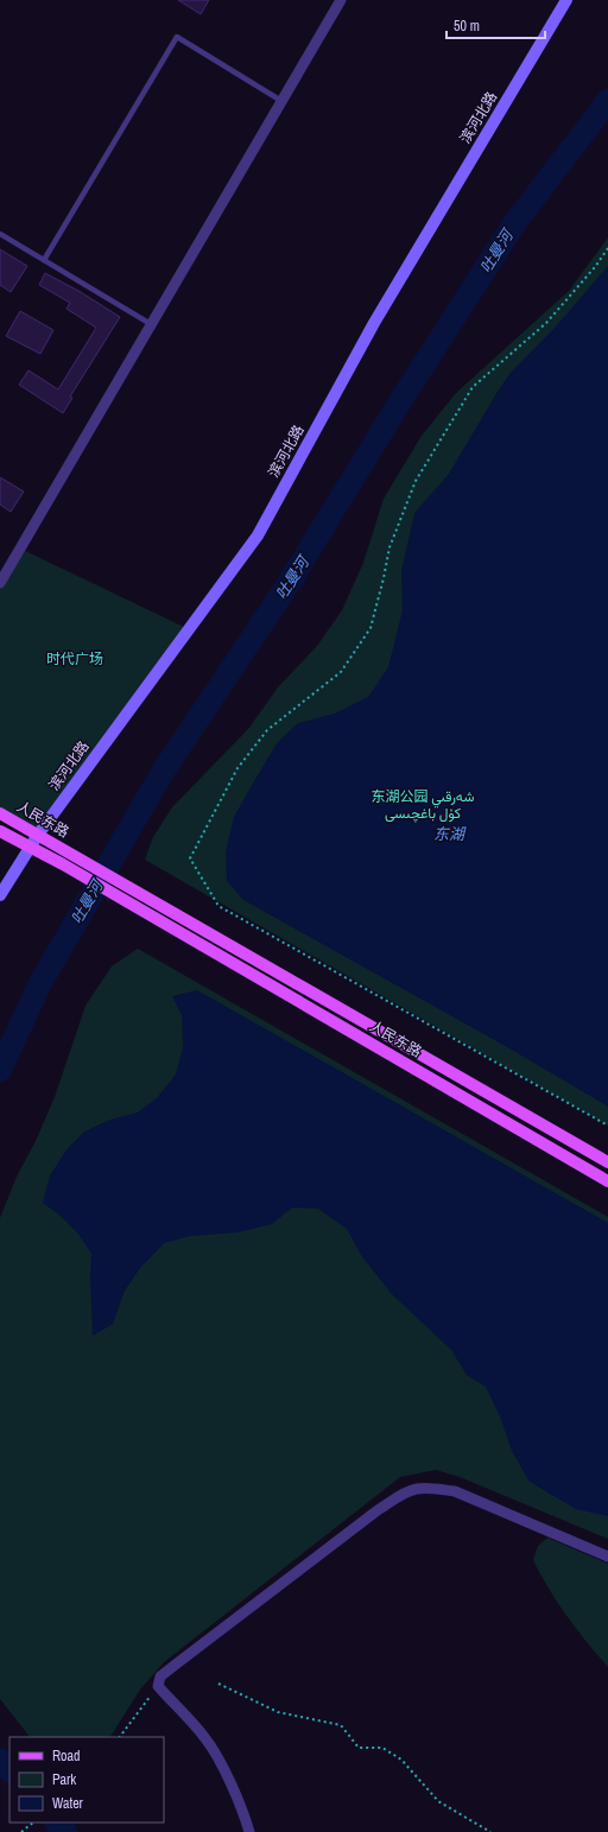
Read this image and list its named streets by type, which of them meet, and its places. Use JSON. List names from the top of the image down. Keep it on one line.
{"streets":{"main road":["滨河北路","人民东路"]},"crossings":[["滨河北路","人民东路"]],"water":["吐曼河","东湖"],"parks":["时代广场","东湖公园 شەرقىي كۆل باغچىسى"],"legend":["Road","Park","Water"],"scale_bar":"50 m"}
